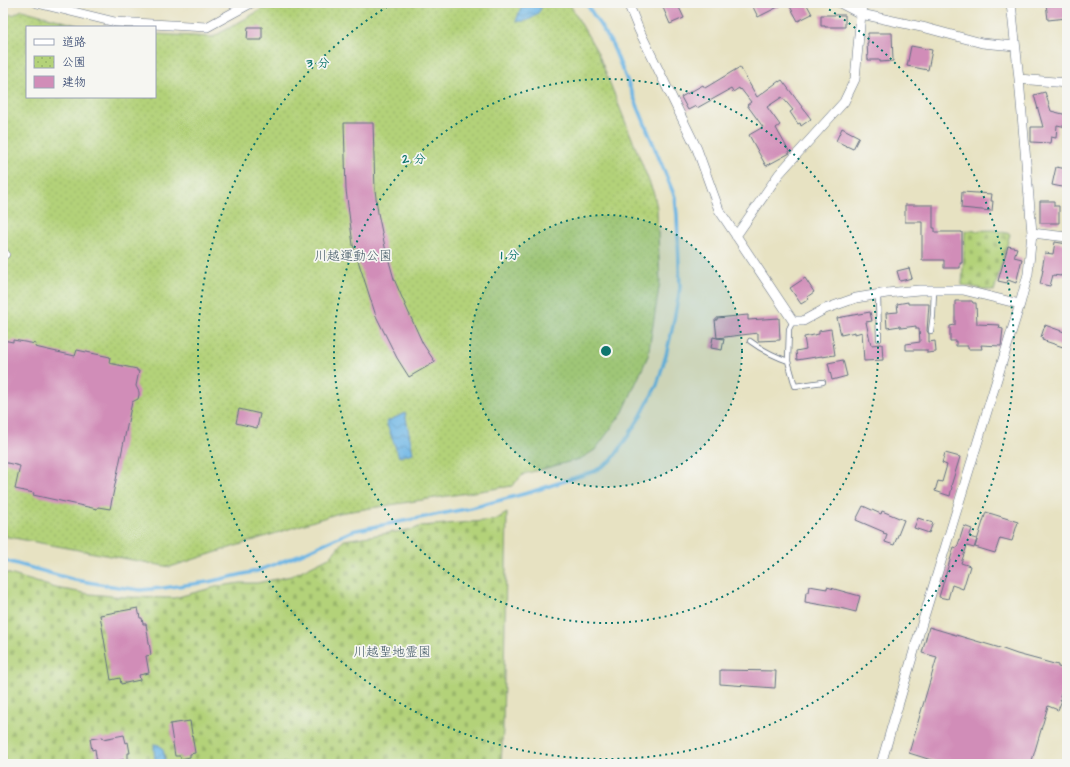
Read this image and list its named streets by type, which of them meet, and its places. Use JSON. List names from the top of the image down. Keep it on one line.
{"parks":["川越運動公園","川越聖地霊園"],"legend":["道路","公園","建物"],"rings":["3 分","2 分","1 分"]}
